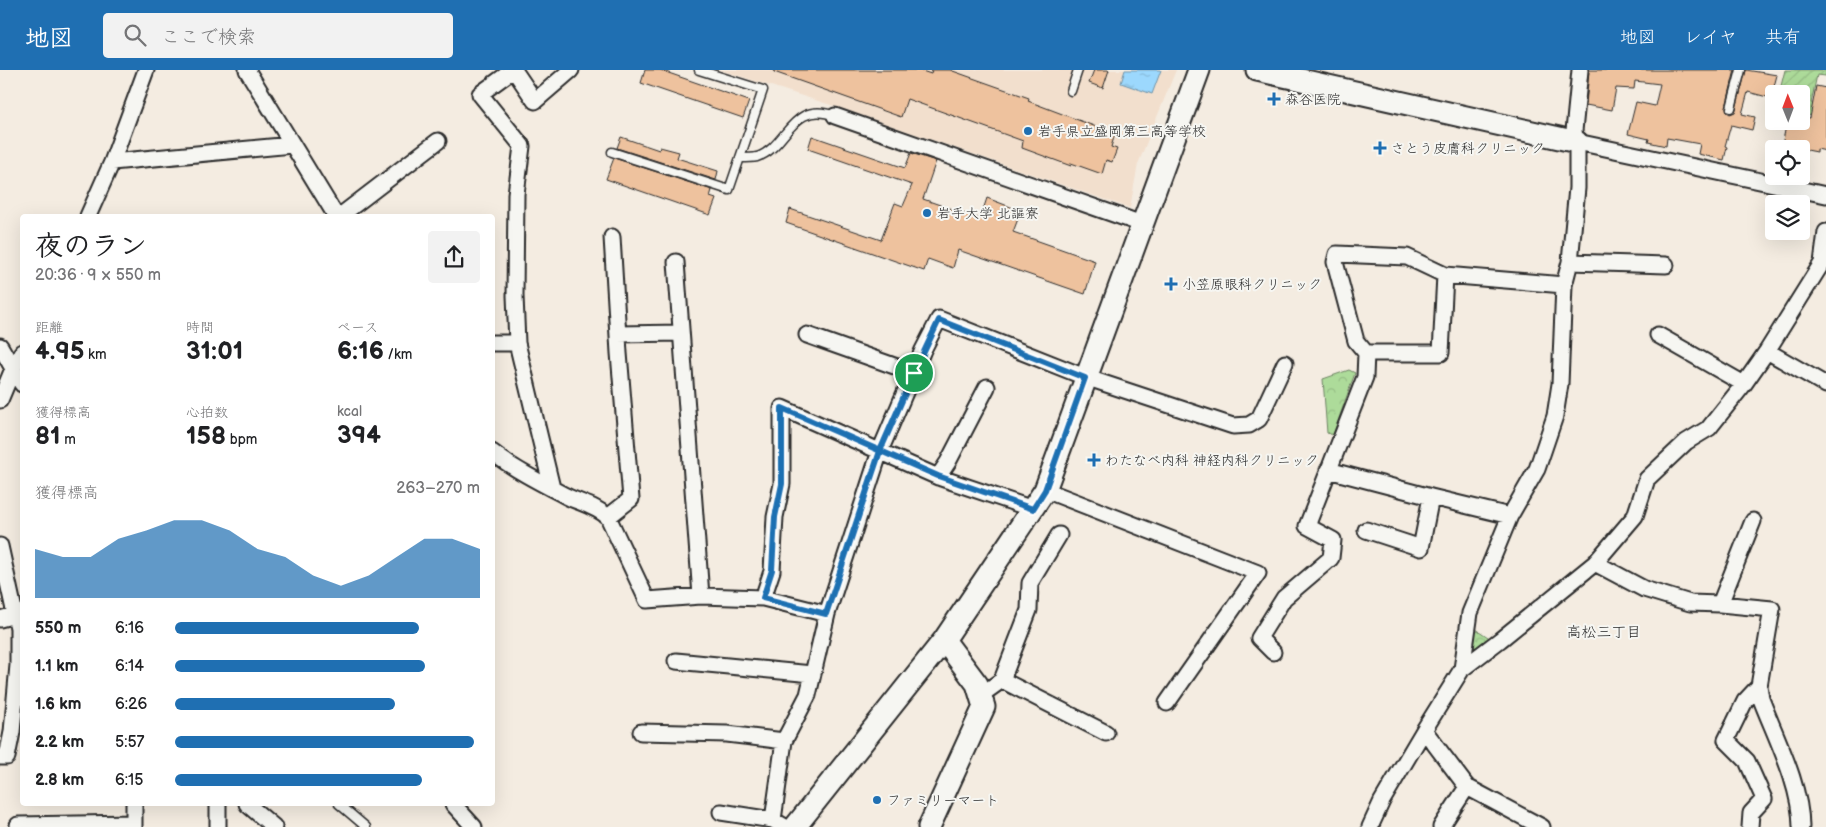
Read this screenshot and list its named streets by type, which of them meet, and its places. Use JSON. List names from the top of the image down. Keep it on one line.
{"districts":["高松三丁目"],"places":{"health":["森谷医院","さとう皮膚科クリニック","小笠原眼科クリニック","わたなべ内科 神経内科クリニック"],"other":["岩手県立盛岡第三高等学校","岩手大学 北謳寮","ファミリーマート"]},"north":"top","page":{"header":"地図","search":"ここで検索","nav":["地図","レイヤ","共有"],"heading":["夜のラン","20:36 · 9 × 550 m"],"stats":[["距離","4.95 km"],["時間","31:01"],["ペース","6:16 /km"],["獲得標高","81 m"],["心拍数","158 bpm"],["kcal","394"]],"chart":["獲得標高","263–270 m"],"list":[{"name":"550 m","note":"6:16"},{"name":"1.1 km","note":"6:14"},{"name":"1.6 km","note":"6:26"},{"name":"2.2 km","note":"5:57"},{"name":"2.8 km","note":"6:15"}]}}
